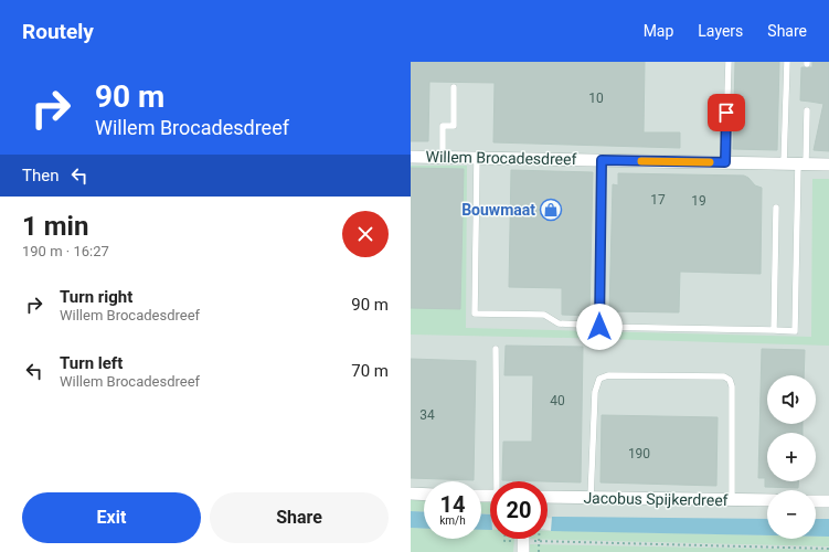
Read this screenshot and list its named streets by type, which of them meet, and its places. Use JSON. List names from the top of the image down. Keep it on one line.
{"streets":{"street":["Willem Brocadesdreef","Jacobus Spijkerdreef"]},"places":{"shop":["Bouwmaat"]},"house_numbers":["10","17","19","40","34","190"],"page":{"header":"Routely","nav":["Map","Layers","Share"],"turn":["90 m","Willem Brocadesdreef"],"then":"Then","heading":["1 min","190 m · 16:27"],"list":[{"name":"Turn right","note":"Willem Brocadesdreef","value":"90 m"},{"name":"Turn left","note":"Willem Brocadesdreef","value":"70 m"}],"map_buttons":["+","−"],"speed":"14 km/h","limit":"20","buttons":["Exit","Share"]}}
